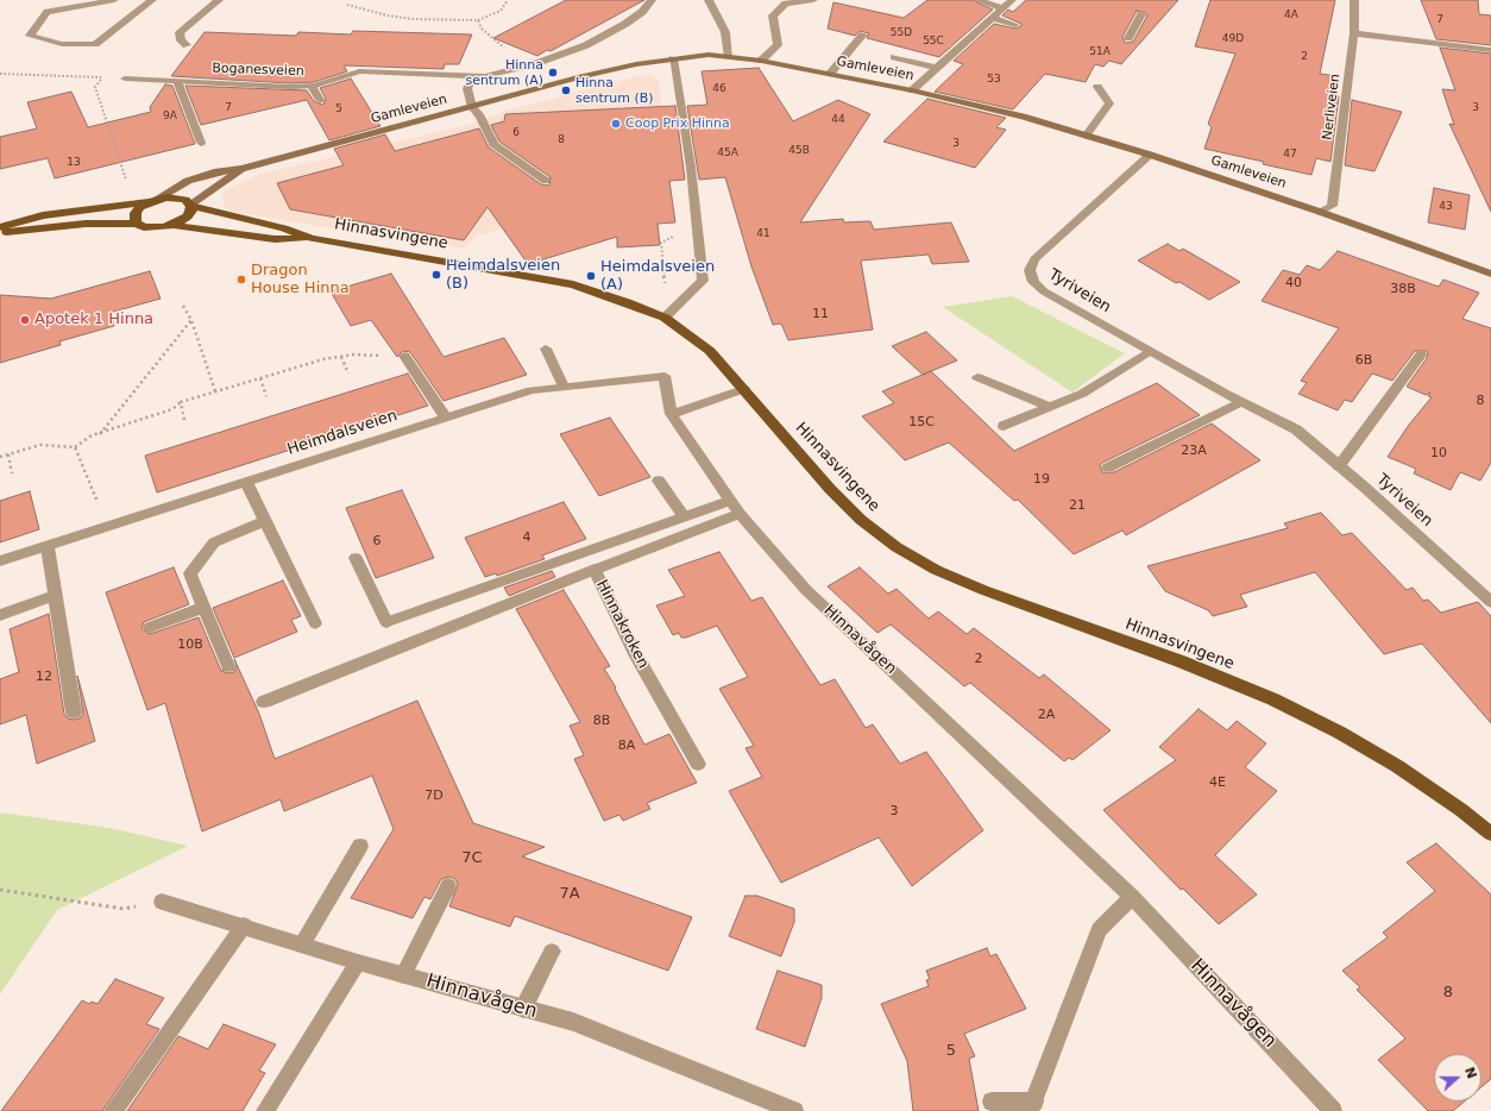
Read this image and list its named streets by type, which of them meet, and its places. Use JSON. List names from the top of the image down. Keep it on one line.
{"streets":{"main road":["Hinnasvingene"],"street":["Gamleveien","Boganesveien","Nerliveien","Tyriveien","Heimdalsveien","Hinnakroken","Hinnavågen"]},"crossings":[["Gamleveien","Nerliveien"],["Gamleveien","Hinnasvingene"],["Gamleveien","Tyriveien"],["Heimdalsveien","Hinnavågen"],["Hinnakroken","Hinnavågen"]],"places":["Hinna sentrum (A)","Hinna sentrum (B)","Coop Prix Hinna","Heimdalsveien (B)","Heimdalsveien (A)","Dragon House Hinna","Apotek 1 Hinna"],"house_numbers":["4A","7","55D","49D","55C","51A","2","53","46","7","3","5","9A","44","6","8","3","45B","45A","47","13","43","41","40","38B","11","6B","8","15C","23A","10","19","21","4","6","10B","2","12","2A","8B","8A","4E","7D","3","7C","7A","8","5"],"north":"right"}
